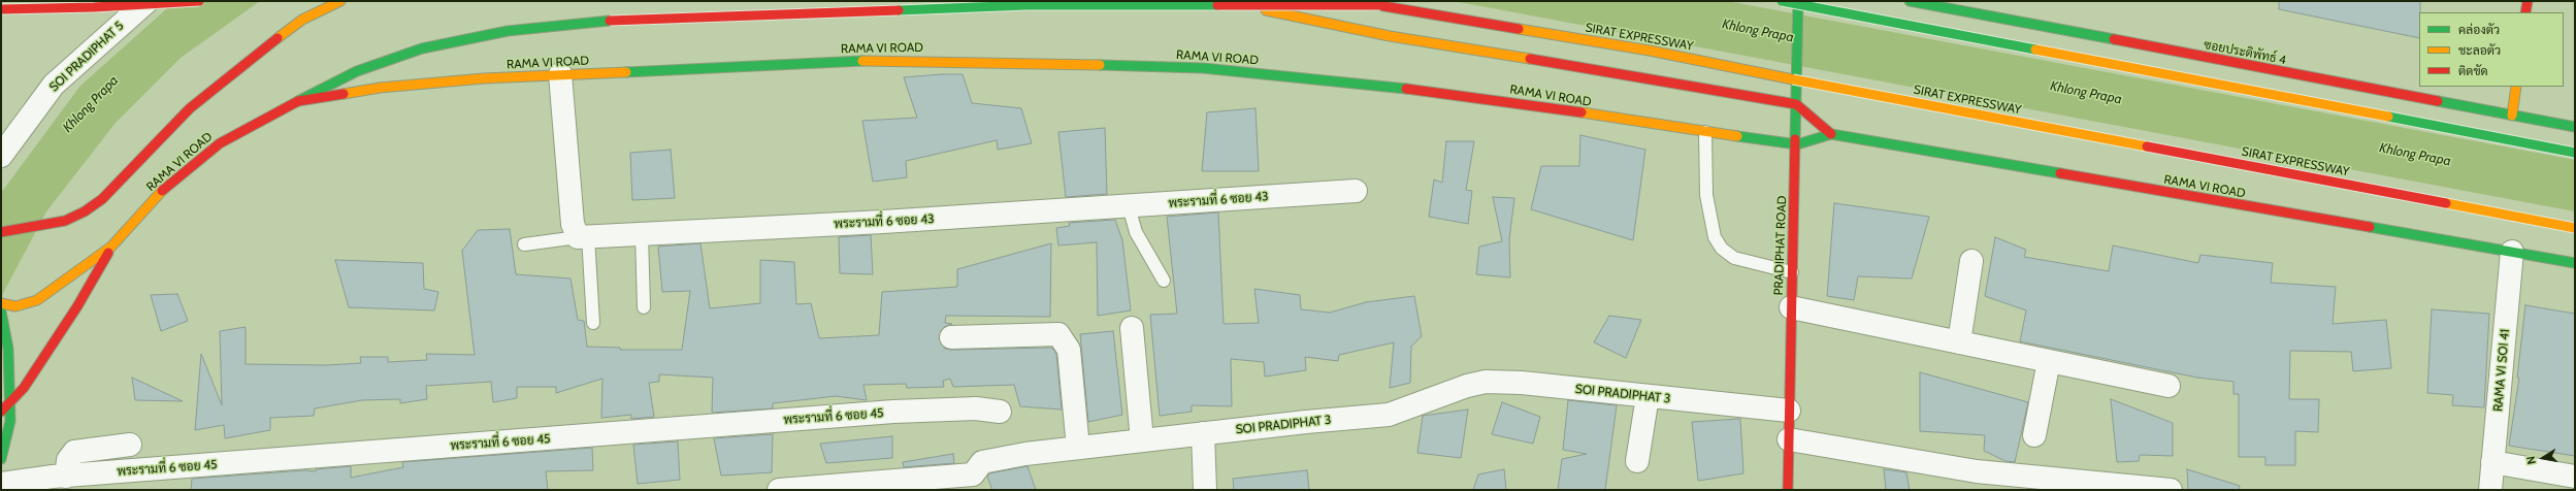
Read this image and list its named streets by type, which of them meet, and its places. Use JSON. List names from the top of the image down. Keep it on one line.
{"streets":{"main road":["SIRAT EXPRESSWAY","RAMA VI ROAD","ซอยประดิพัทธ์ 4","PRADIPHAT ROAD"],"street":["SOI PRADIPHAT 5","พระรามที่ 6 ซอย 43","RAMA VI SOI 41","SOI PRADIPHAT 3","พระรามที่ 6 ซอย 45"]},"crossings":[["RAMA VI ROAD","PRADIPHAT ROAD"],["RAMA VI ROAD","RAMA VI SOI 41"],["PRADIPHAT ROAD","SOI PRADIPHAT 3"]],"water":["Khlong Prapa"],"legend":["คล่องตัว","ชะลอตัว","ติดขัด"],"north":"left"}
